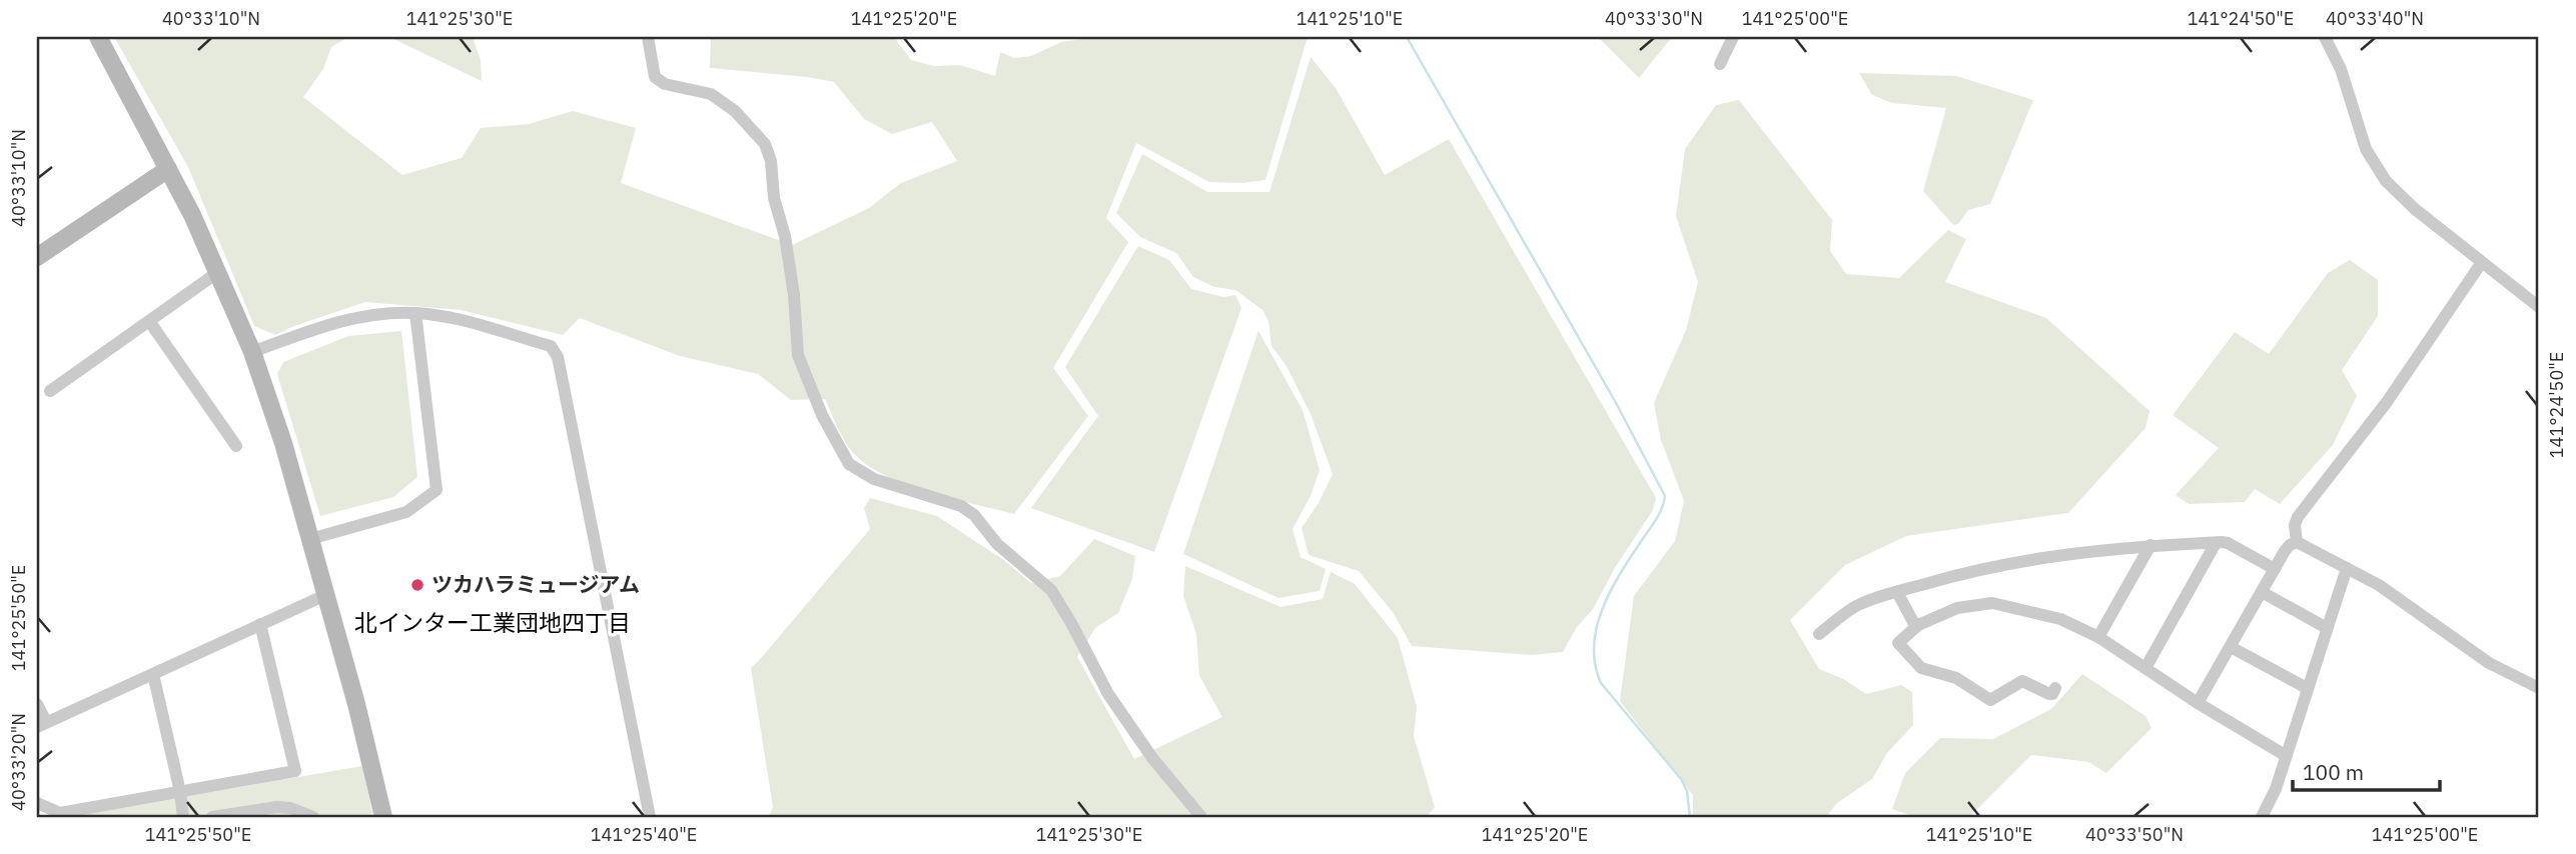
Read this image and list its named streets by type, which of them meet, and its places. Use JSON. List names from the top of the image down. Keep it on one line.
{"districts":["北インター工業団地四丁目"],"places":["ツカハラミュージアム"],"scale_bar":"100 m","coordinates":["40°33'10\"N","141°25'30\"E","141°25'20\"E","141°25'10\"E","40°33'30\"N","141°25'00\"E","141°24'50\"E","40°33'40\"N","141°25'50\"E","40°33'20\"N","141°25'40\"E","40°33'50\"N"]}
